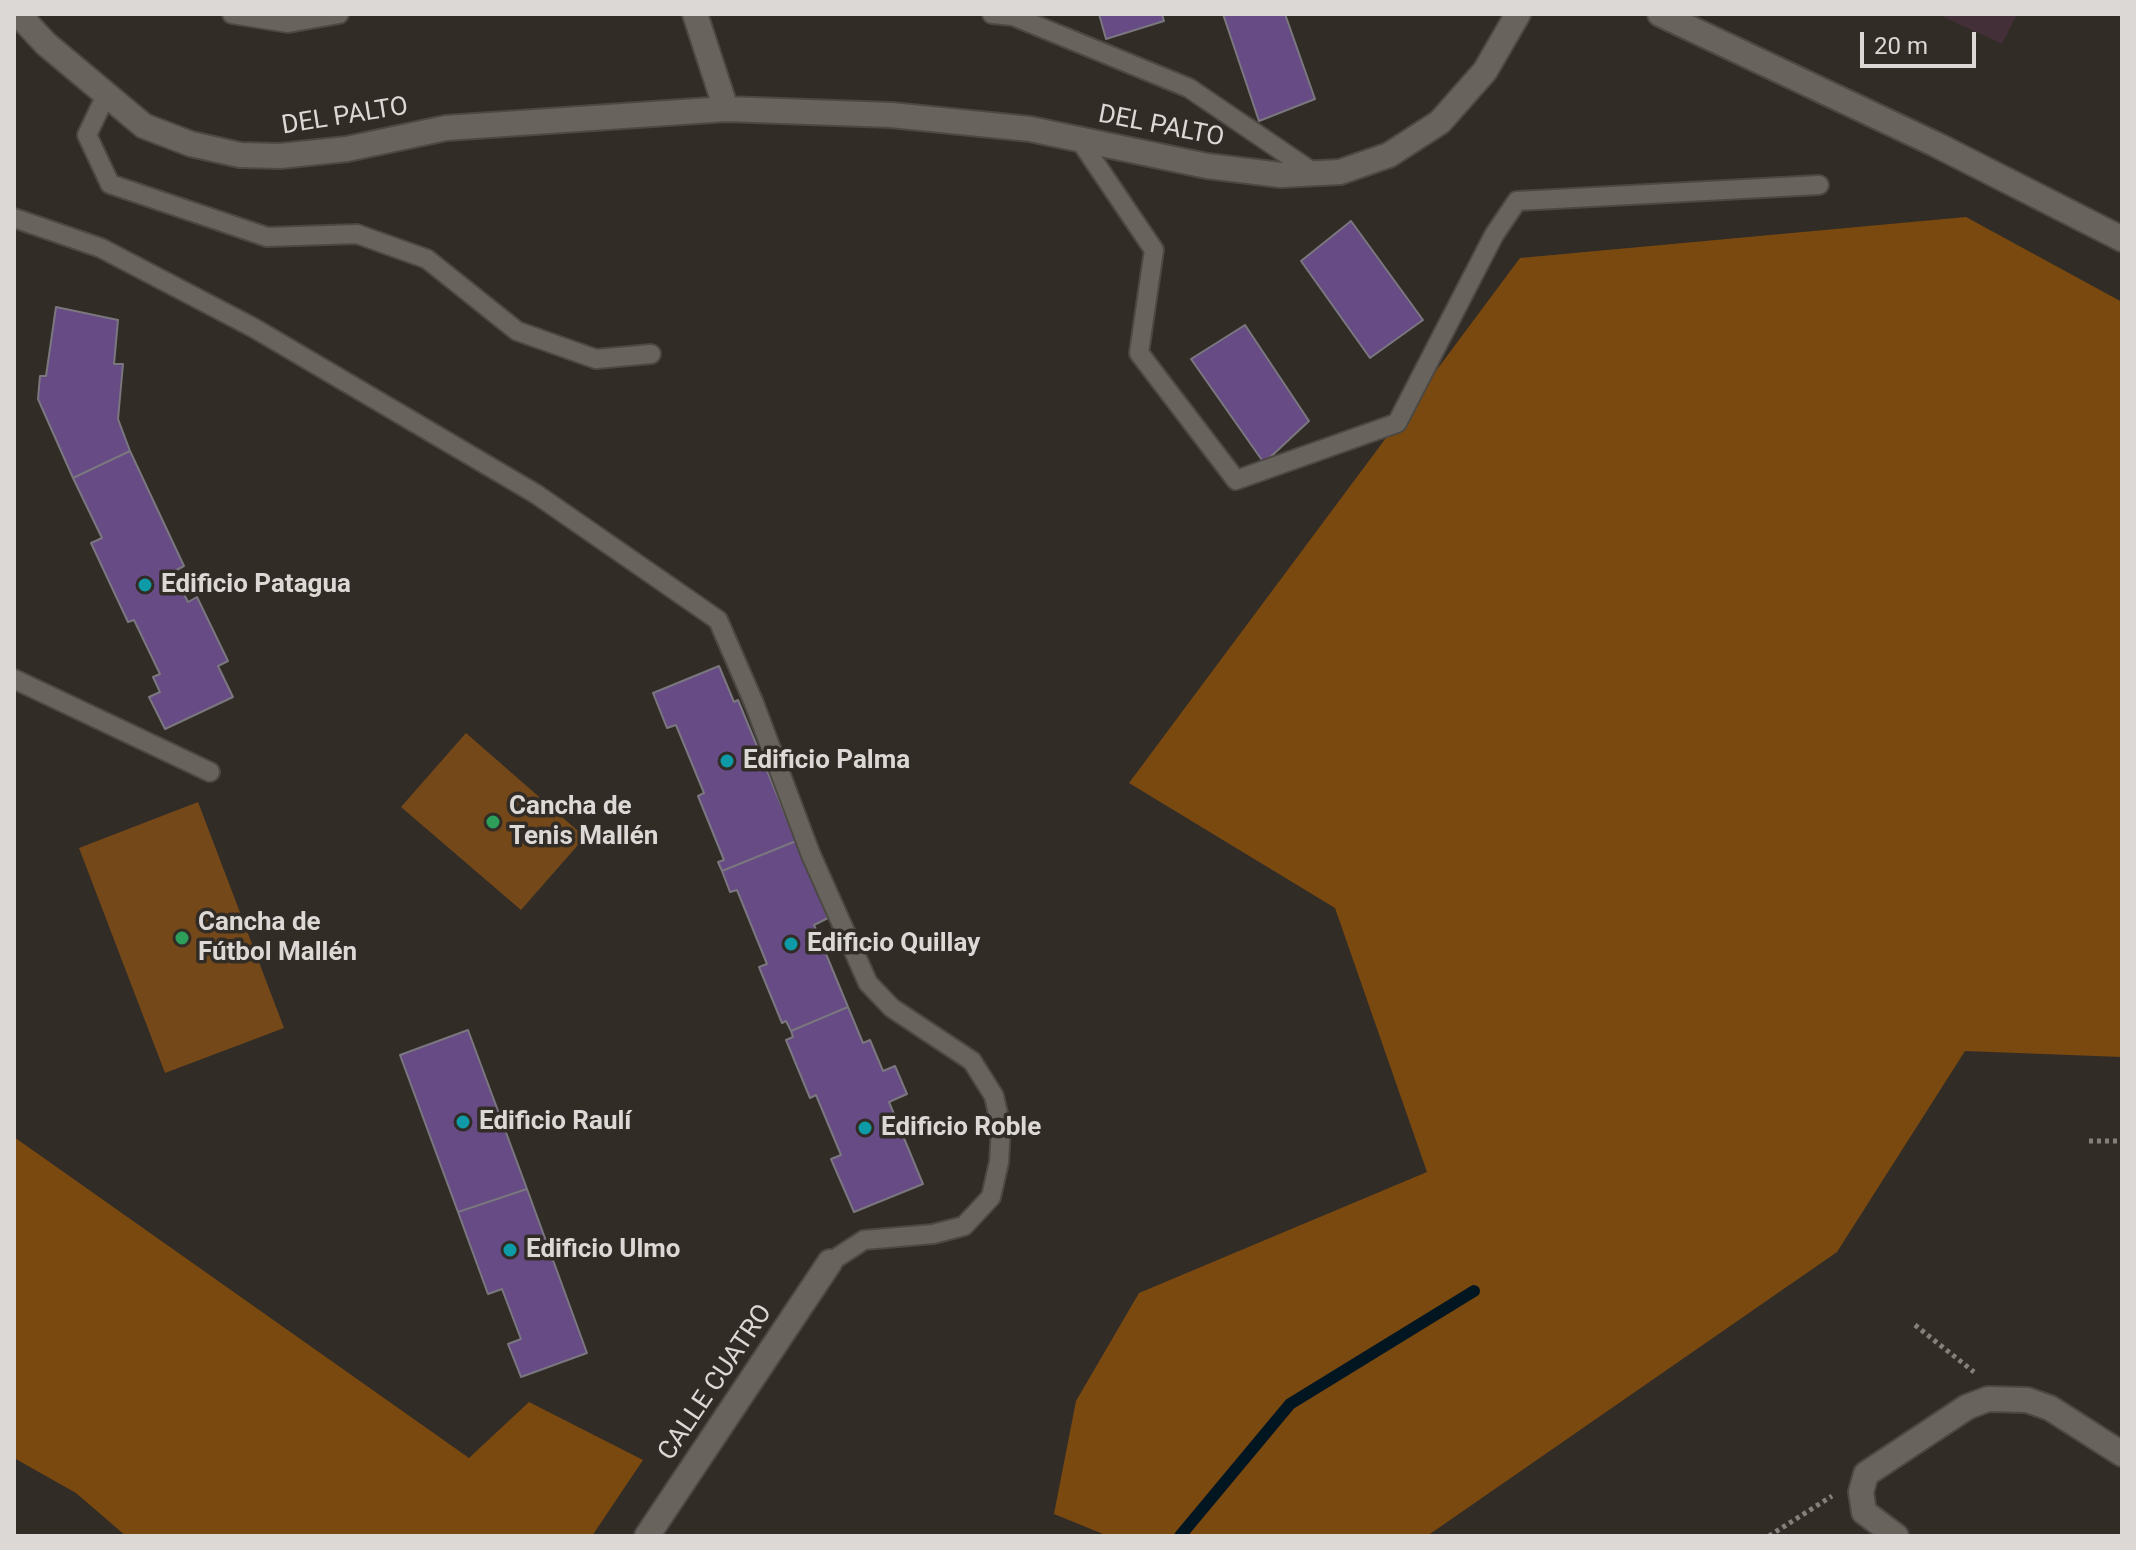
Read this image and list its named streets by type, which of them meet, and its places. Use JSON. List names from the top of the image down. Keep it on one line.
{"streets":{"street":["DEL PALTO","CALLE CUATRO"]},"places":["Edificio Patagua","Edificio Palma","Cancha de Tenis Mallén","Cancha de Fútbol Mallén","Edificio Quillay","Edificio Raulí","Edificio Roble","Edificio Ulmo"],"scale_bar":"20 m"}
